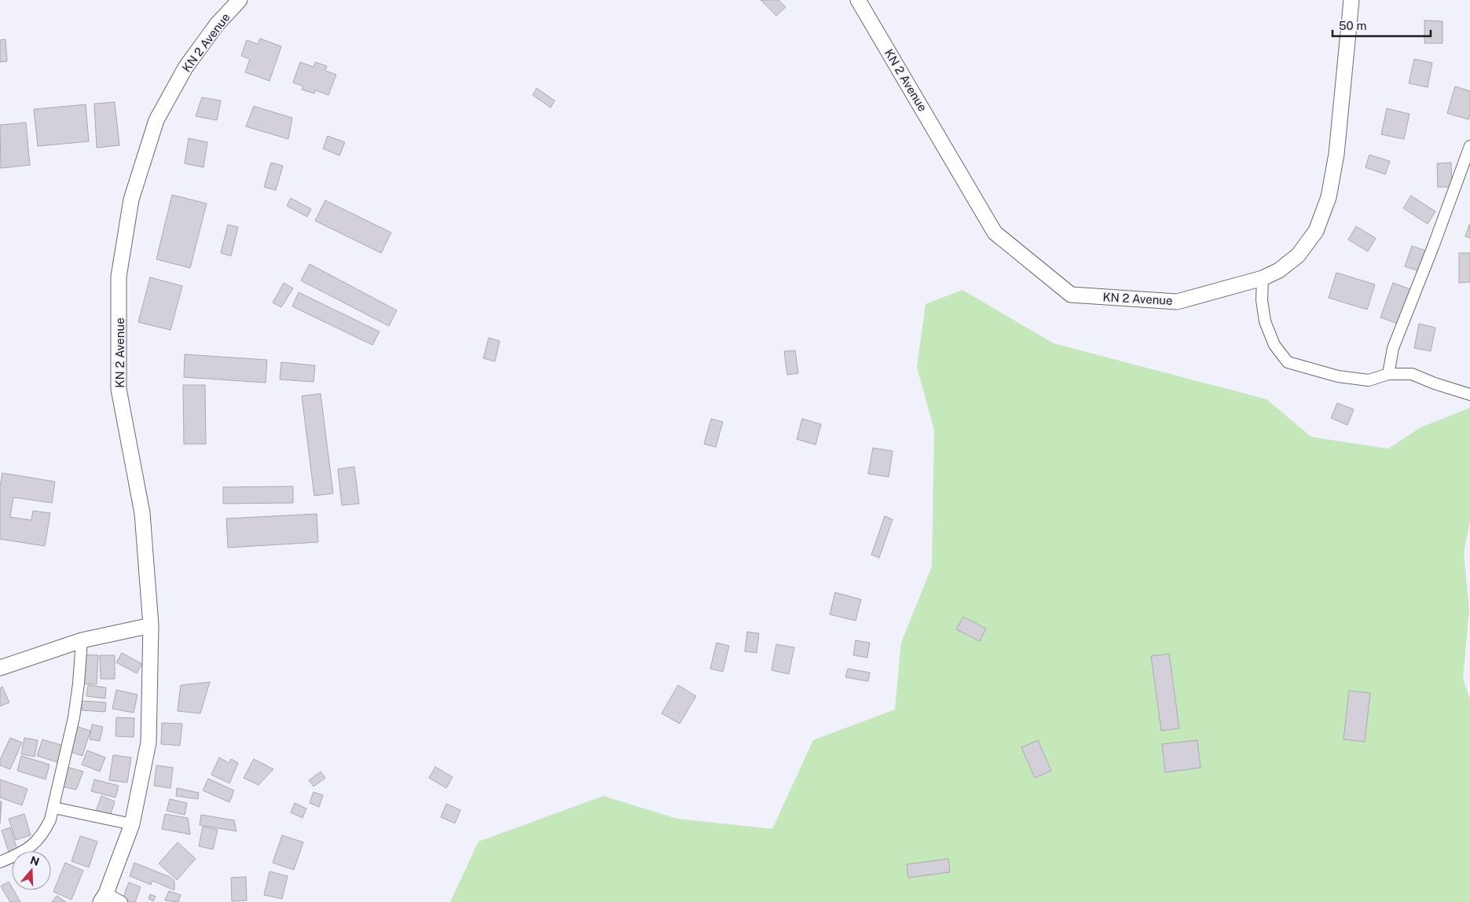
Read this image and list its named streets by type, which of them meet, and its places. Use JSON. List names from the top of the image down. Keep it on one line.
{"streets":{"main road":["KN 2 Avenue"]},"scale_bar":"50 m","north":"top"}
